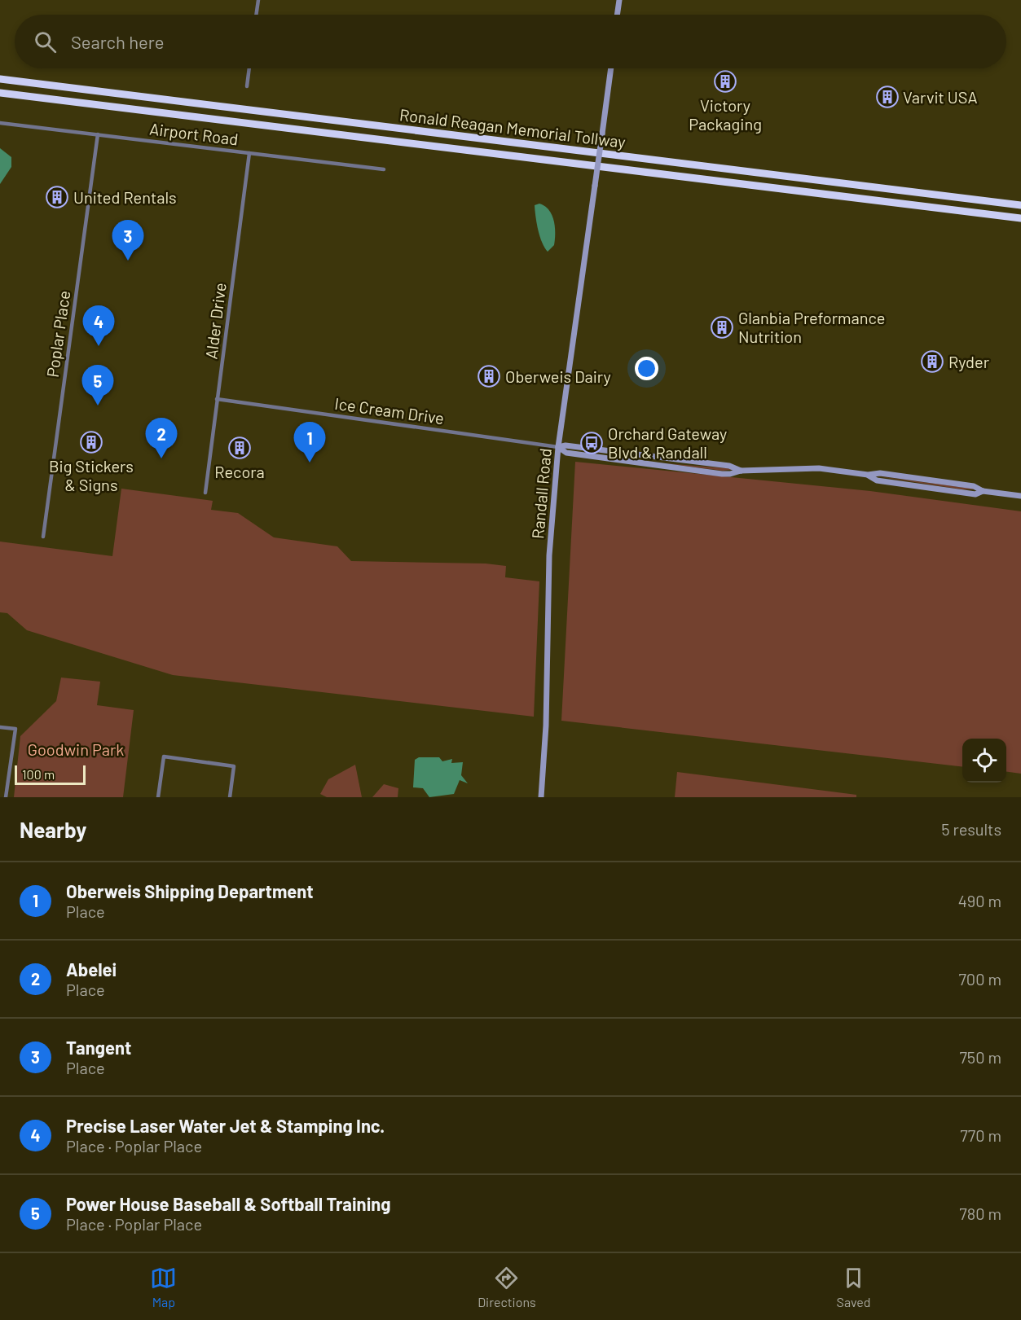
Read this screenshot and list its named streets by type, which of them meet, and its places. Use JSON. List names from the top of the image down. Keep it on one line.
{"streets":{"highway":["Ronald Reagan Memorial Tollway"],"main road":["Randall Road"],"street":["Airport Road","Alder Drive","Poplar Place","Ice Cream Drive"]},"crossings":[["Airport Road","Alder Drive"],["Airport Road","Poplar Place"],["Alder Drive","Ice Cream Drive"],["Ice Cream Drive","Randall Road"]],"parks":["Goodwin Park"],"places":{"building":["Victory Packaging","Varvit USA","United Rentals","Glanbia Preformance Nutrition","Ryder","Oberweis Dairy","Big Stickers & Signs","Recora"],"bus stop":["Orchard Gateway Blvd & Randall"]},"scale_bar":"100 m","page":{"search":"Search here","pins":["3","4","5","2","1"],"scale":"100 m","heading":["Nearby","5 results"],"list":[{"mark":"1","name":"Oberweis Shipping Department","note":"Place","value":"490 m"},{"mark":"2","name":"Abelei","note":"Place","value":"700 m"},{"mark":"3","name":"Tangent","note":"Place","value":"750 m"},{"mark":"4","name":"Precise Laser Water Jet & Stamping Inc.","note":"Place · Poplar Place","value":"770 m"},{"mark":"5","name":"Power House Baseball & Softball Training","note":"Place · Poplar Place","value":"780 m"}],"nav":["Map","Directions","Saved"]}}
